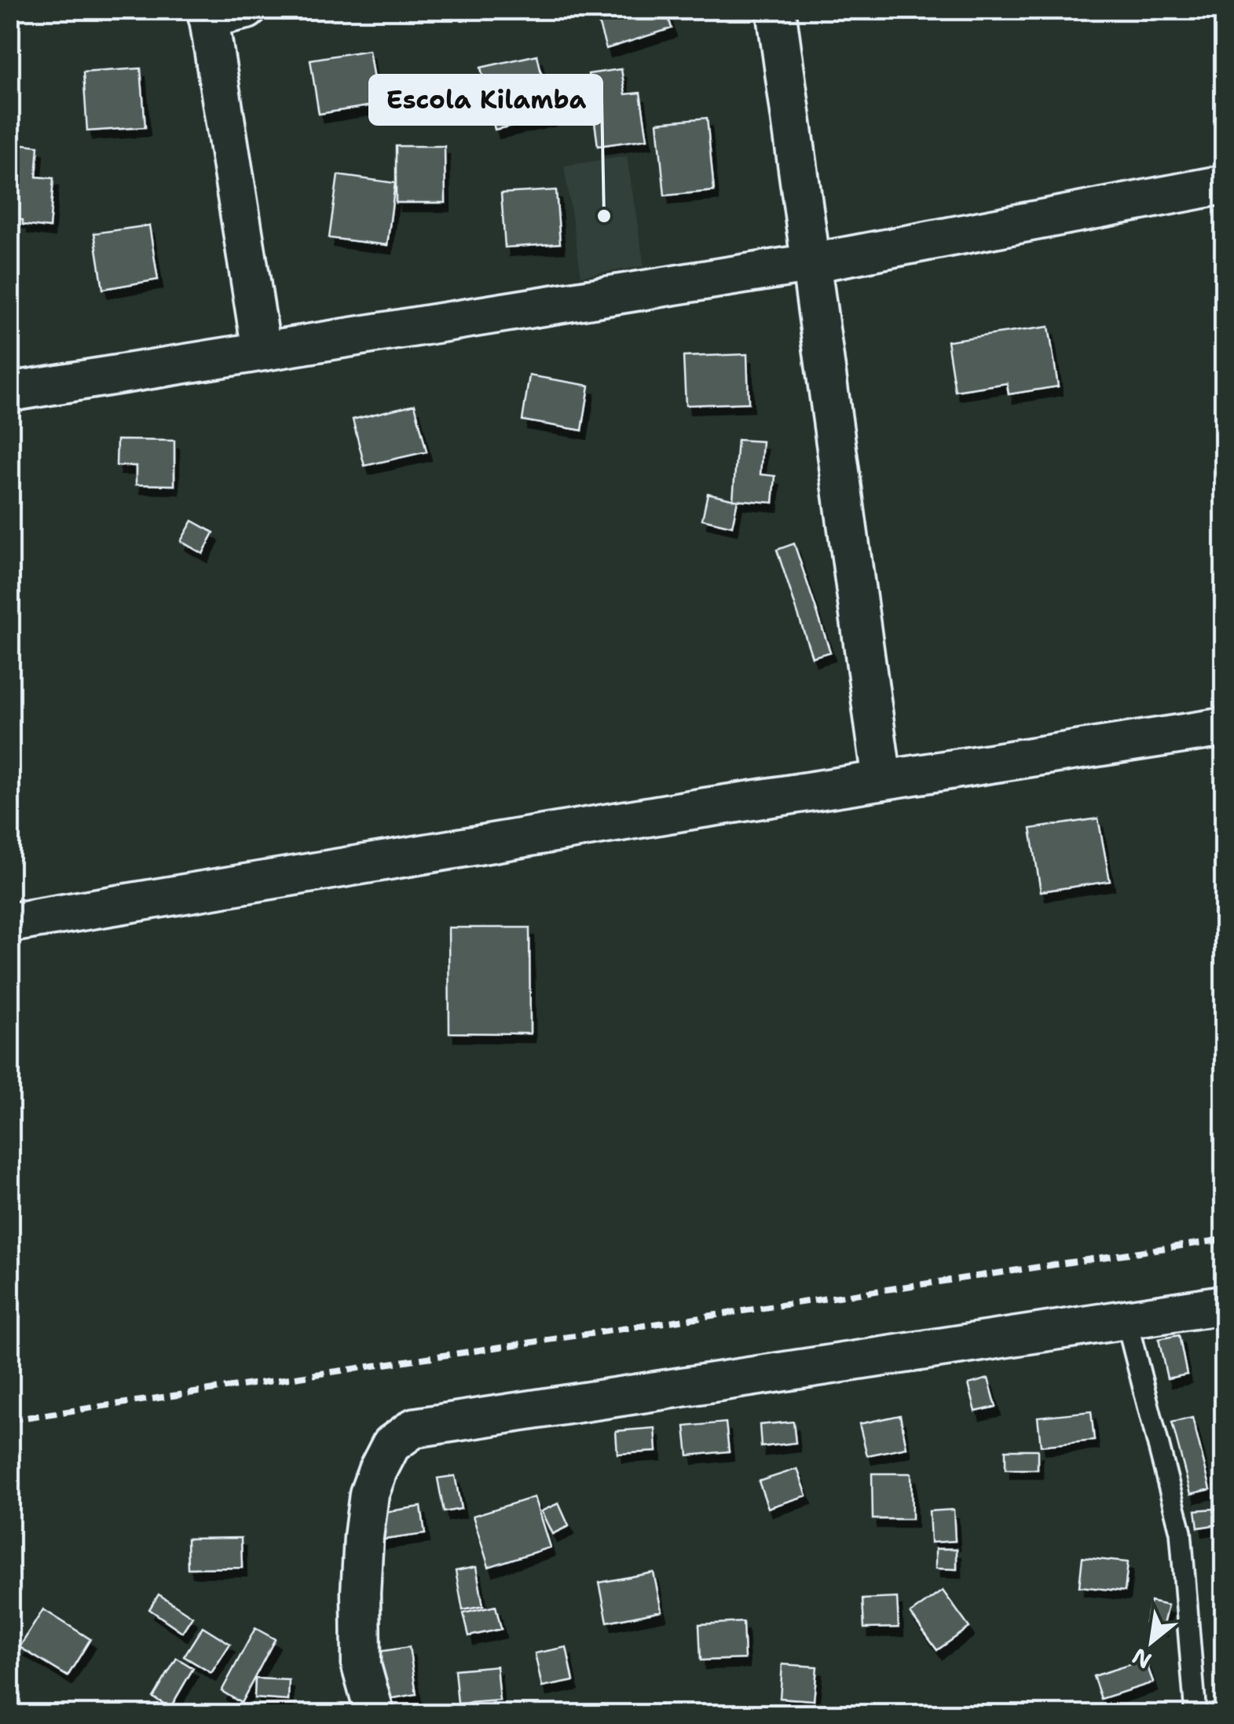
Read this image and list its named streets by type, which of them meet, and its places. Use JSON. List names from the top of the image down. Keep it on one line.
{"places":["Escola Kilamba"],"north":"bottom left"}
